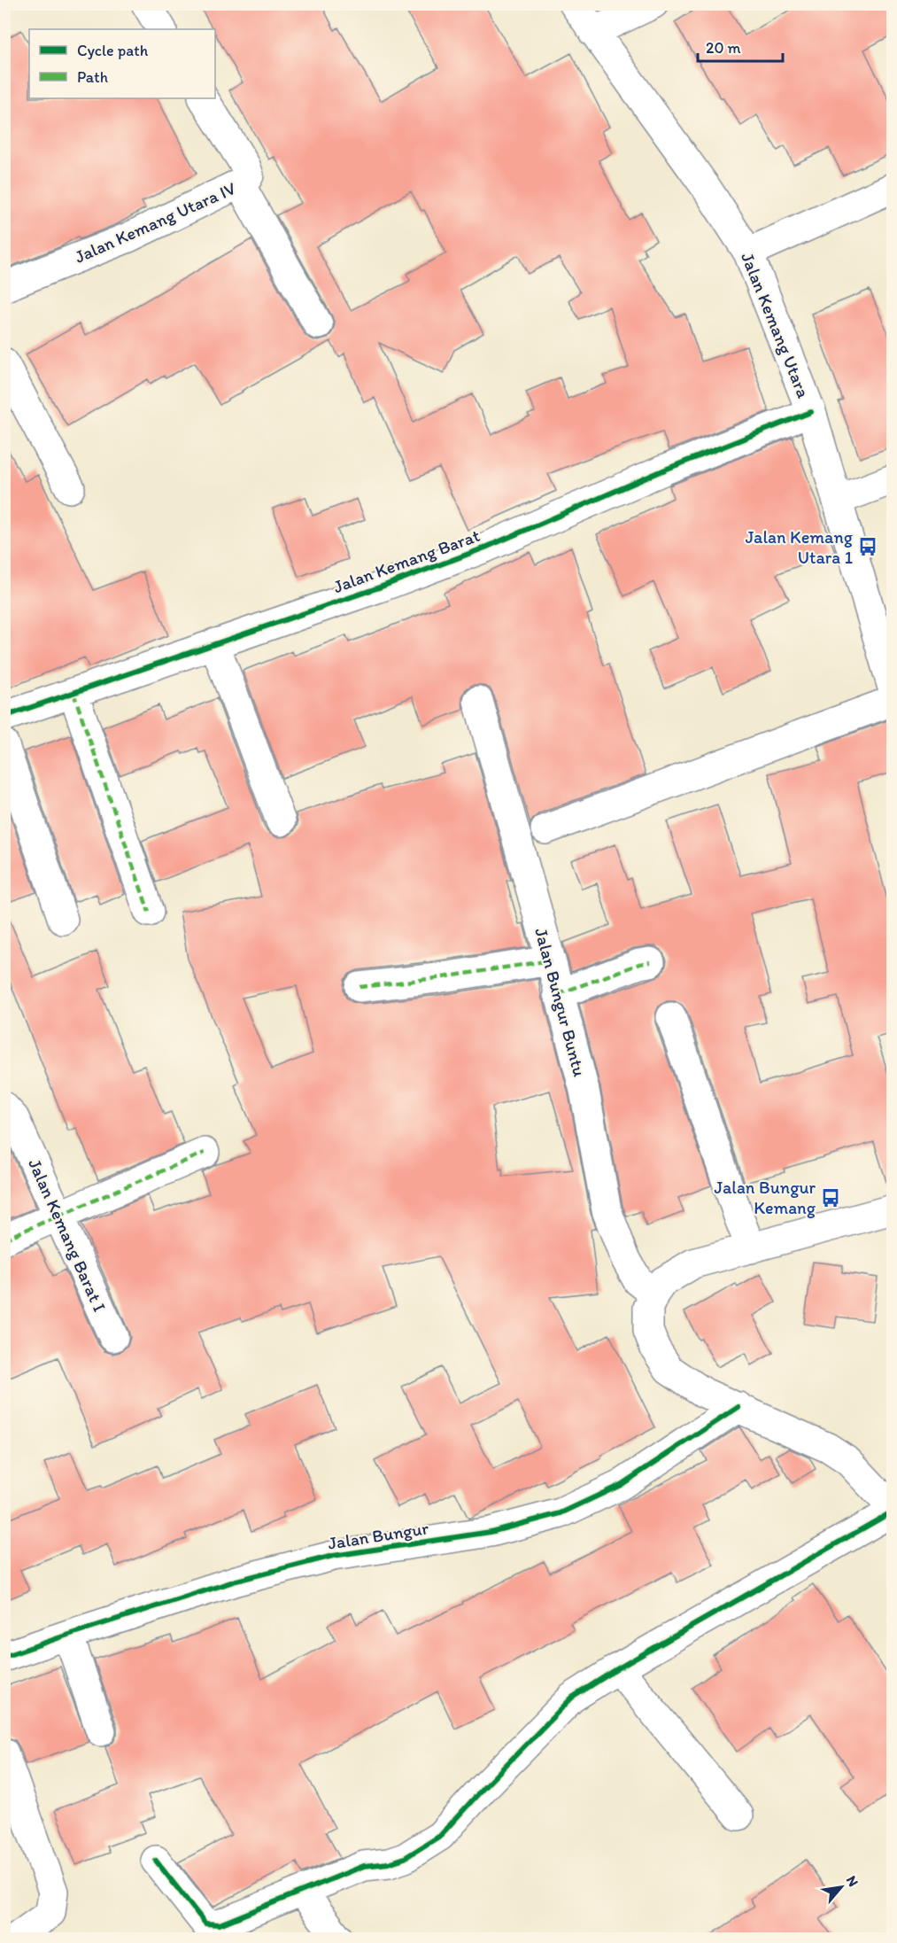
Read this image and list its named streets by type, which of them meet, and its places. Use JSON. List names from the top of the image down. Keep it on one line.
{"streets":{"street":["Jalan Kemang Utara IV","Jalan Kemang Utara","Jalan Kemang Barat","Jalan Bungur Buntu","Jalan Kemang Barat I","Jalan Bungur"]},"crossings":[["Jalan Kemang Utara","Jalan Kemang Barat"]],"places":{"bus stop":["Jalan Kemang Utara 1","Jalan Bungur Kemang"]},"legend":["Cycle path","Path"],"scale_bar":"20 m","north":"top right"}
